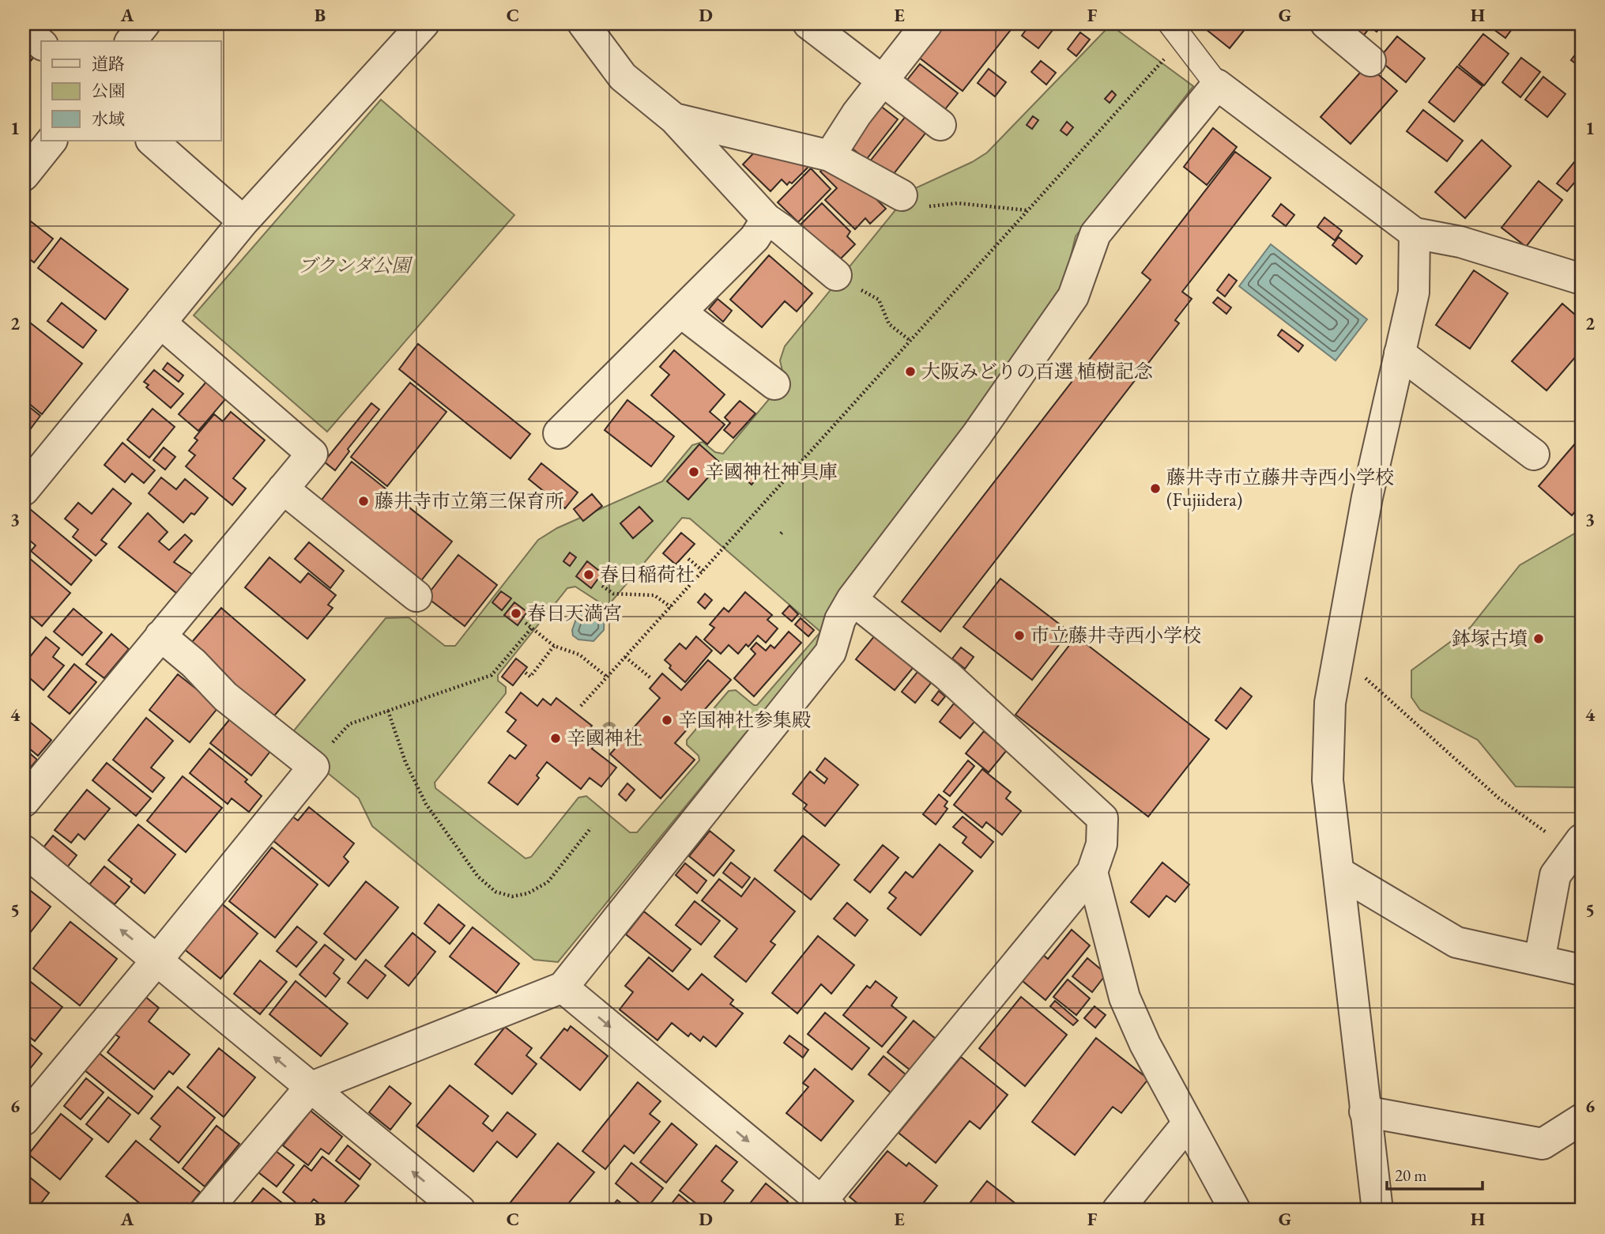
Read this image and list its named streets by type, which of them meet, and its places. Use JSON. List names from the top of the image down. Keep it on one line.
{"parks":["ブクンダ公園"],"places":["大阪みどりの百選 植樹記念","辛國神社神具庫","藤井寺市立藤井寺西小学校 (Fujiidera)","藤井寺市立第三保育所","春日稲荷社","春日天満宮","市立藤井寺西小学校","鉢塚古墳","辛国神社参集殿","辛國神社"],"legend":["道路","公園","水域"],"scale_bar":"20 m","grid":{"columns":["A","B","C","D","E","F","G","H"],"rows":["1","2","3","4","5","6"]}}
